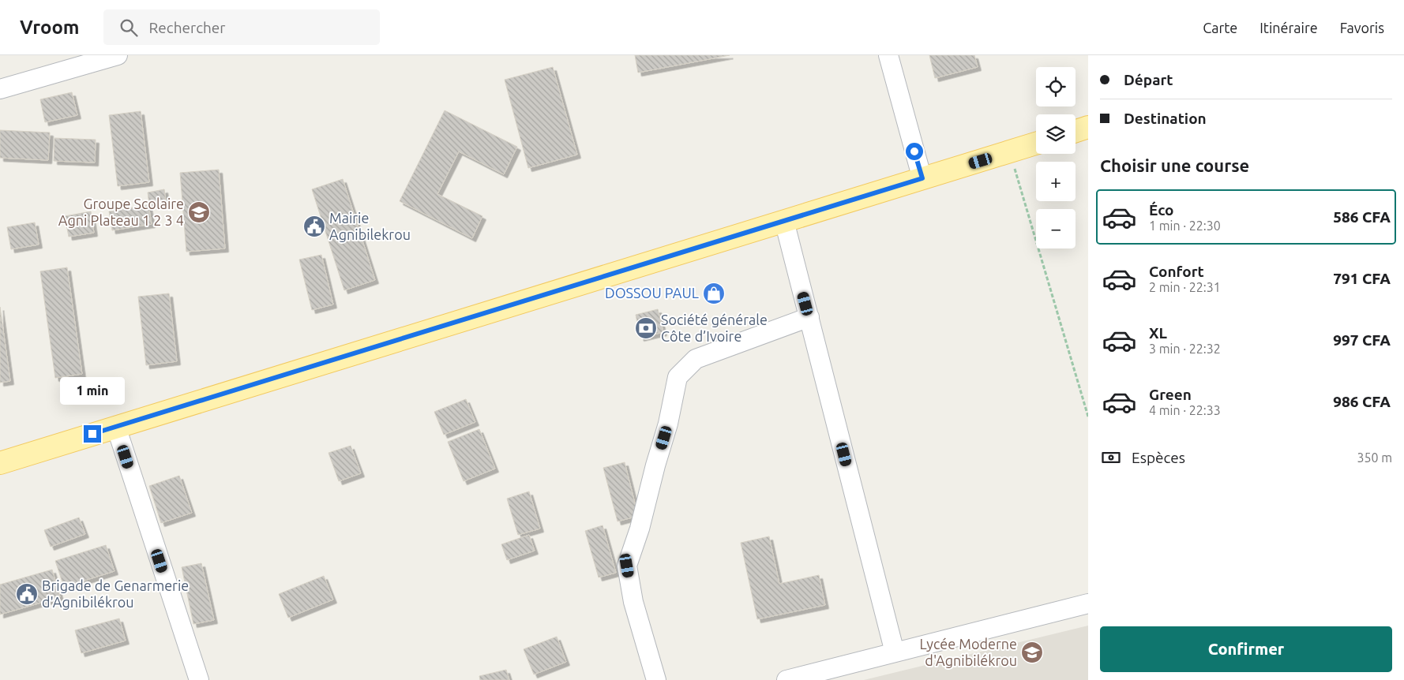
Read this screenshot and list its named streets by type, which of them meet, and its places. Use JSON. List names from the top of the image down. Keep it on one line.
{"places":{"school or university":["Groupe Scolaire Agni Plateau 1 2 3 4","Lycée Moderne d'Agnibilékrou"],"public building":["Mairie Agnibilekrou","Brigade de Genarmerie d'Agnibilékrou"],"shop":["DOSSOU PAUL"],"bank":["Société générale Côte d’Ivoire"]},"page":{"header":"Vroom","search":"Rechercher","nav":["Carte","Itinéraire","Favoris"],"banner":["Départ","Destination"],"map_buttons":["+","−"],"heading":"Choisir une course","list":[{"name":"Éco","note":"1 min · 22:30","value":"586 CFA"},{"name":"Confort","note":"2 min · 22:31","value":"791 CFA"},{"name":"XL","note":"3 min · 22:32","value":"997 CFA"},{"name":"Green","note":"4 min · 22:33","value":"986 CFA"}],"bubble":"1 min","pay":["Espèces","350 m"],"buttons":"Confirmer"}}
